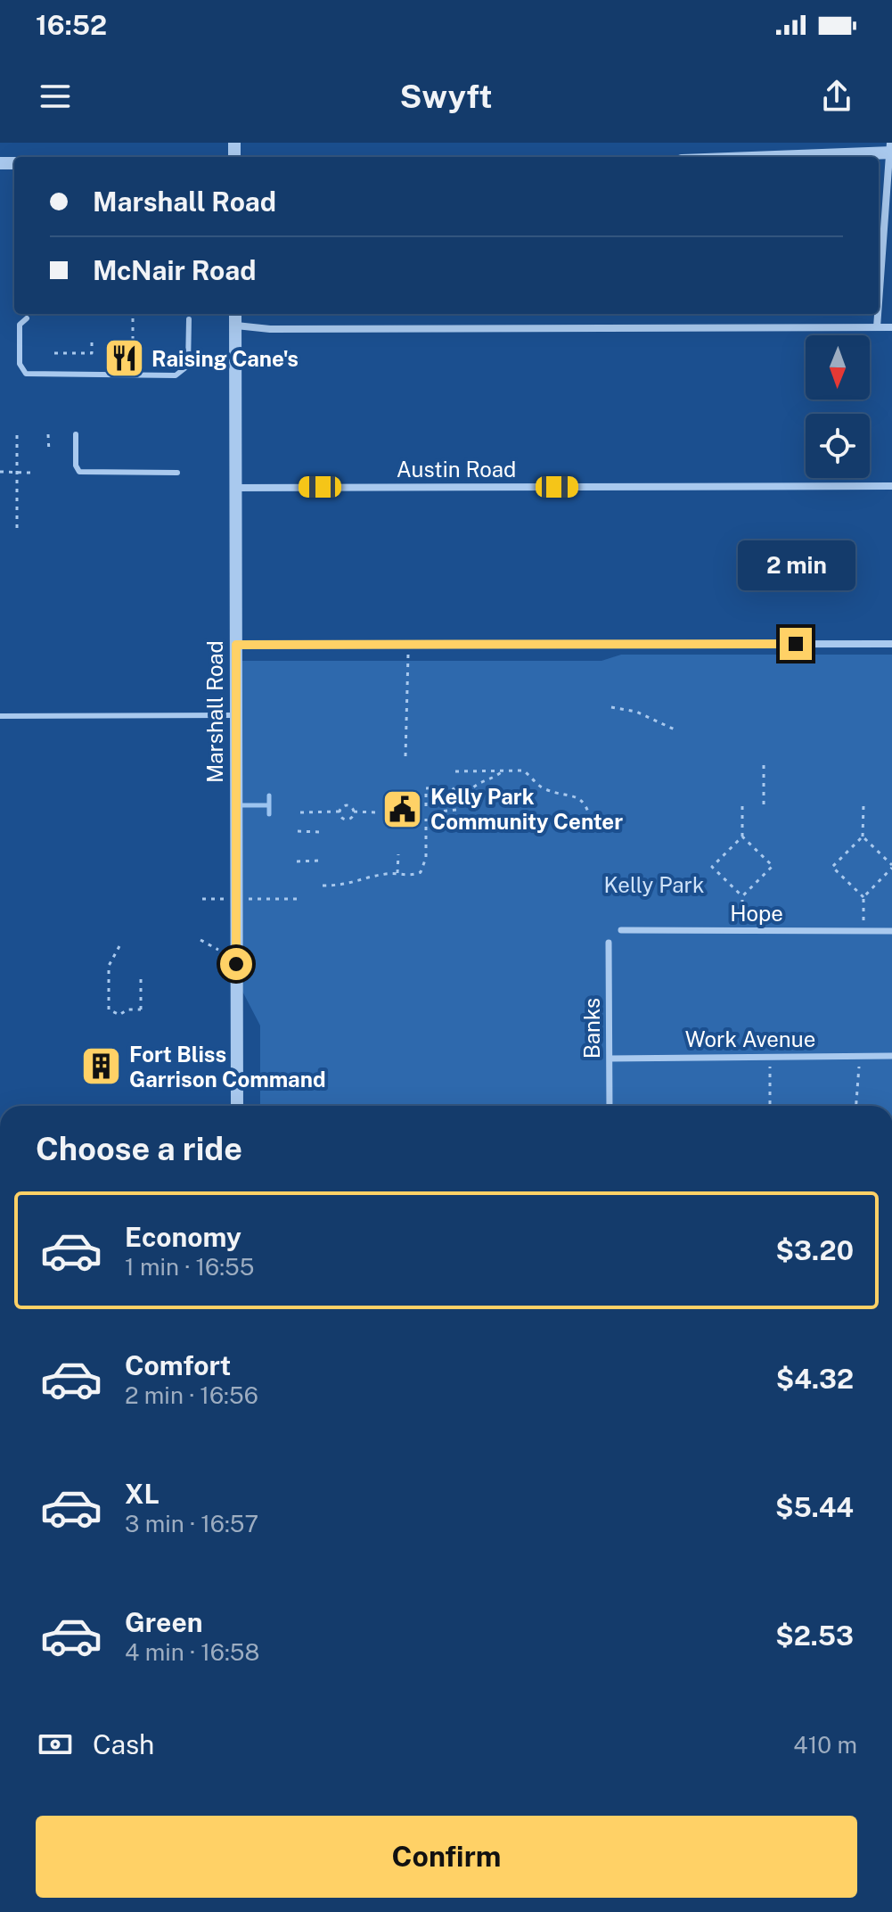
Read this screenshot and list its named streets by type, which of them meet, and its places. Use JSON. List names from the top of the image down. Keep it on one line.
{"streets":{"street":["Austin Road","Marshall Road","Hope","Banks","Work Avenue"]},"crossings":[["Austin Road","Marshall Road"],["Banks","Work Avenue"]],"parks":["Kelly Park"],"places":{"restaurant":["Raising Cane's"],"public building":["Kelly Park Community Center"],"building":["Fort Bliss Garrison Command"]},"north":"bottom","page":{"status":"16:52","header":"Swyft","banner":["Marshall Road","McNair Road"],"bubble":"2 min","heading":"Choose a ride","list":[{"name":"Economy","note":"1 min · 16:55","value":"$3.20"},{"name":"Comfort","note":"2 min · 16:56","value":"$4.32"},{"name":"XL","note":"3 min · 16:57","value":"$5.44"},{"name":"Green","note":"4 min · 16:58","value":"$2.53"}],"pay":["Cash","410 m"],"buttons":"Confirm"}}
